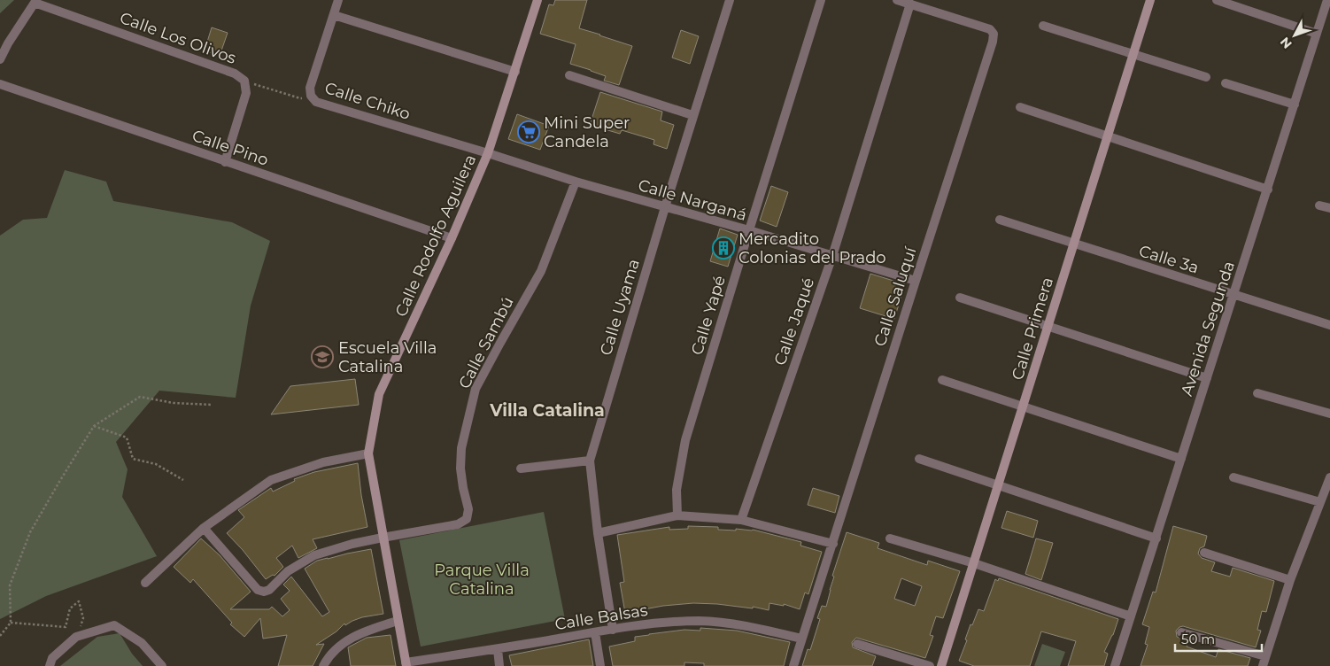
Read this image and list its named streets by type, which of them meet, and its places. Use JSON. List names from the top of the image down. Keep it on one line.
{"streets":{"street":["Calle Los Olivos","Calle Chiko","Calle Pino","Calle Narganá","Calle Rodolfo Aguilera","Calle 3a","Calle Saluquí","Calle Uyama","Calle Yapé","Calle Jaqué","Calle Primera","Avenida Segunda","Calle Sambú","Calle Balsas"]},"crossings":[["Calle Los Olivos","Calle Chiko"],["Calle Chiko","Calle Narganá"],["Calle Chiko","Calle Rodolfo Aguilera"],["Calle Pino","Calle Rodolfo Aguilera"],["Calle Narganá","Calle Rodolfo Aguilera"],["Calle Narganá","Calle Saluquí"],["Calle Narganá","Calle Uyama"],["Calle Narganá","Calle Yapé"],["Calle Narganá","Calle Jaqué"],["Calle Narganá","Calle Sambú"],["Calle Rodolfo Aguilera","Calle Sambú"],["Calle Rodolfo Aguilera","Calle Balsas"],["Calle 3a","Calle Primera"],["Calle 3a","Avenida Segunda"],["Calle Saluquí","Calle Jaqué"],["Calle Saluquí","Calle Balsas"],["Calle Uyama","Calle Balsas"]],"districts":["Villa Catalina"],"parks":["Parque Villa Catalina"],"places":{"supermarket":["Mini Super Candela"],"building":["Mercadito Colonias del Prado"],"school or university":["Escuela Villa Catalina"]},"scale_bar":"50 m","north":"bottom left"}
